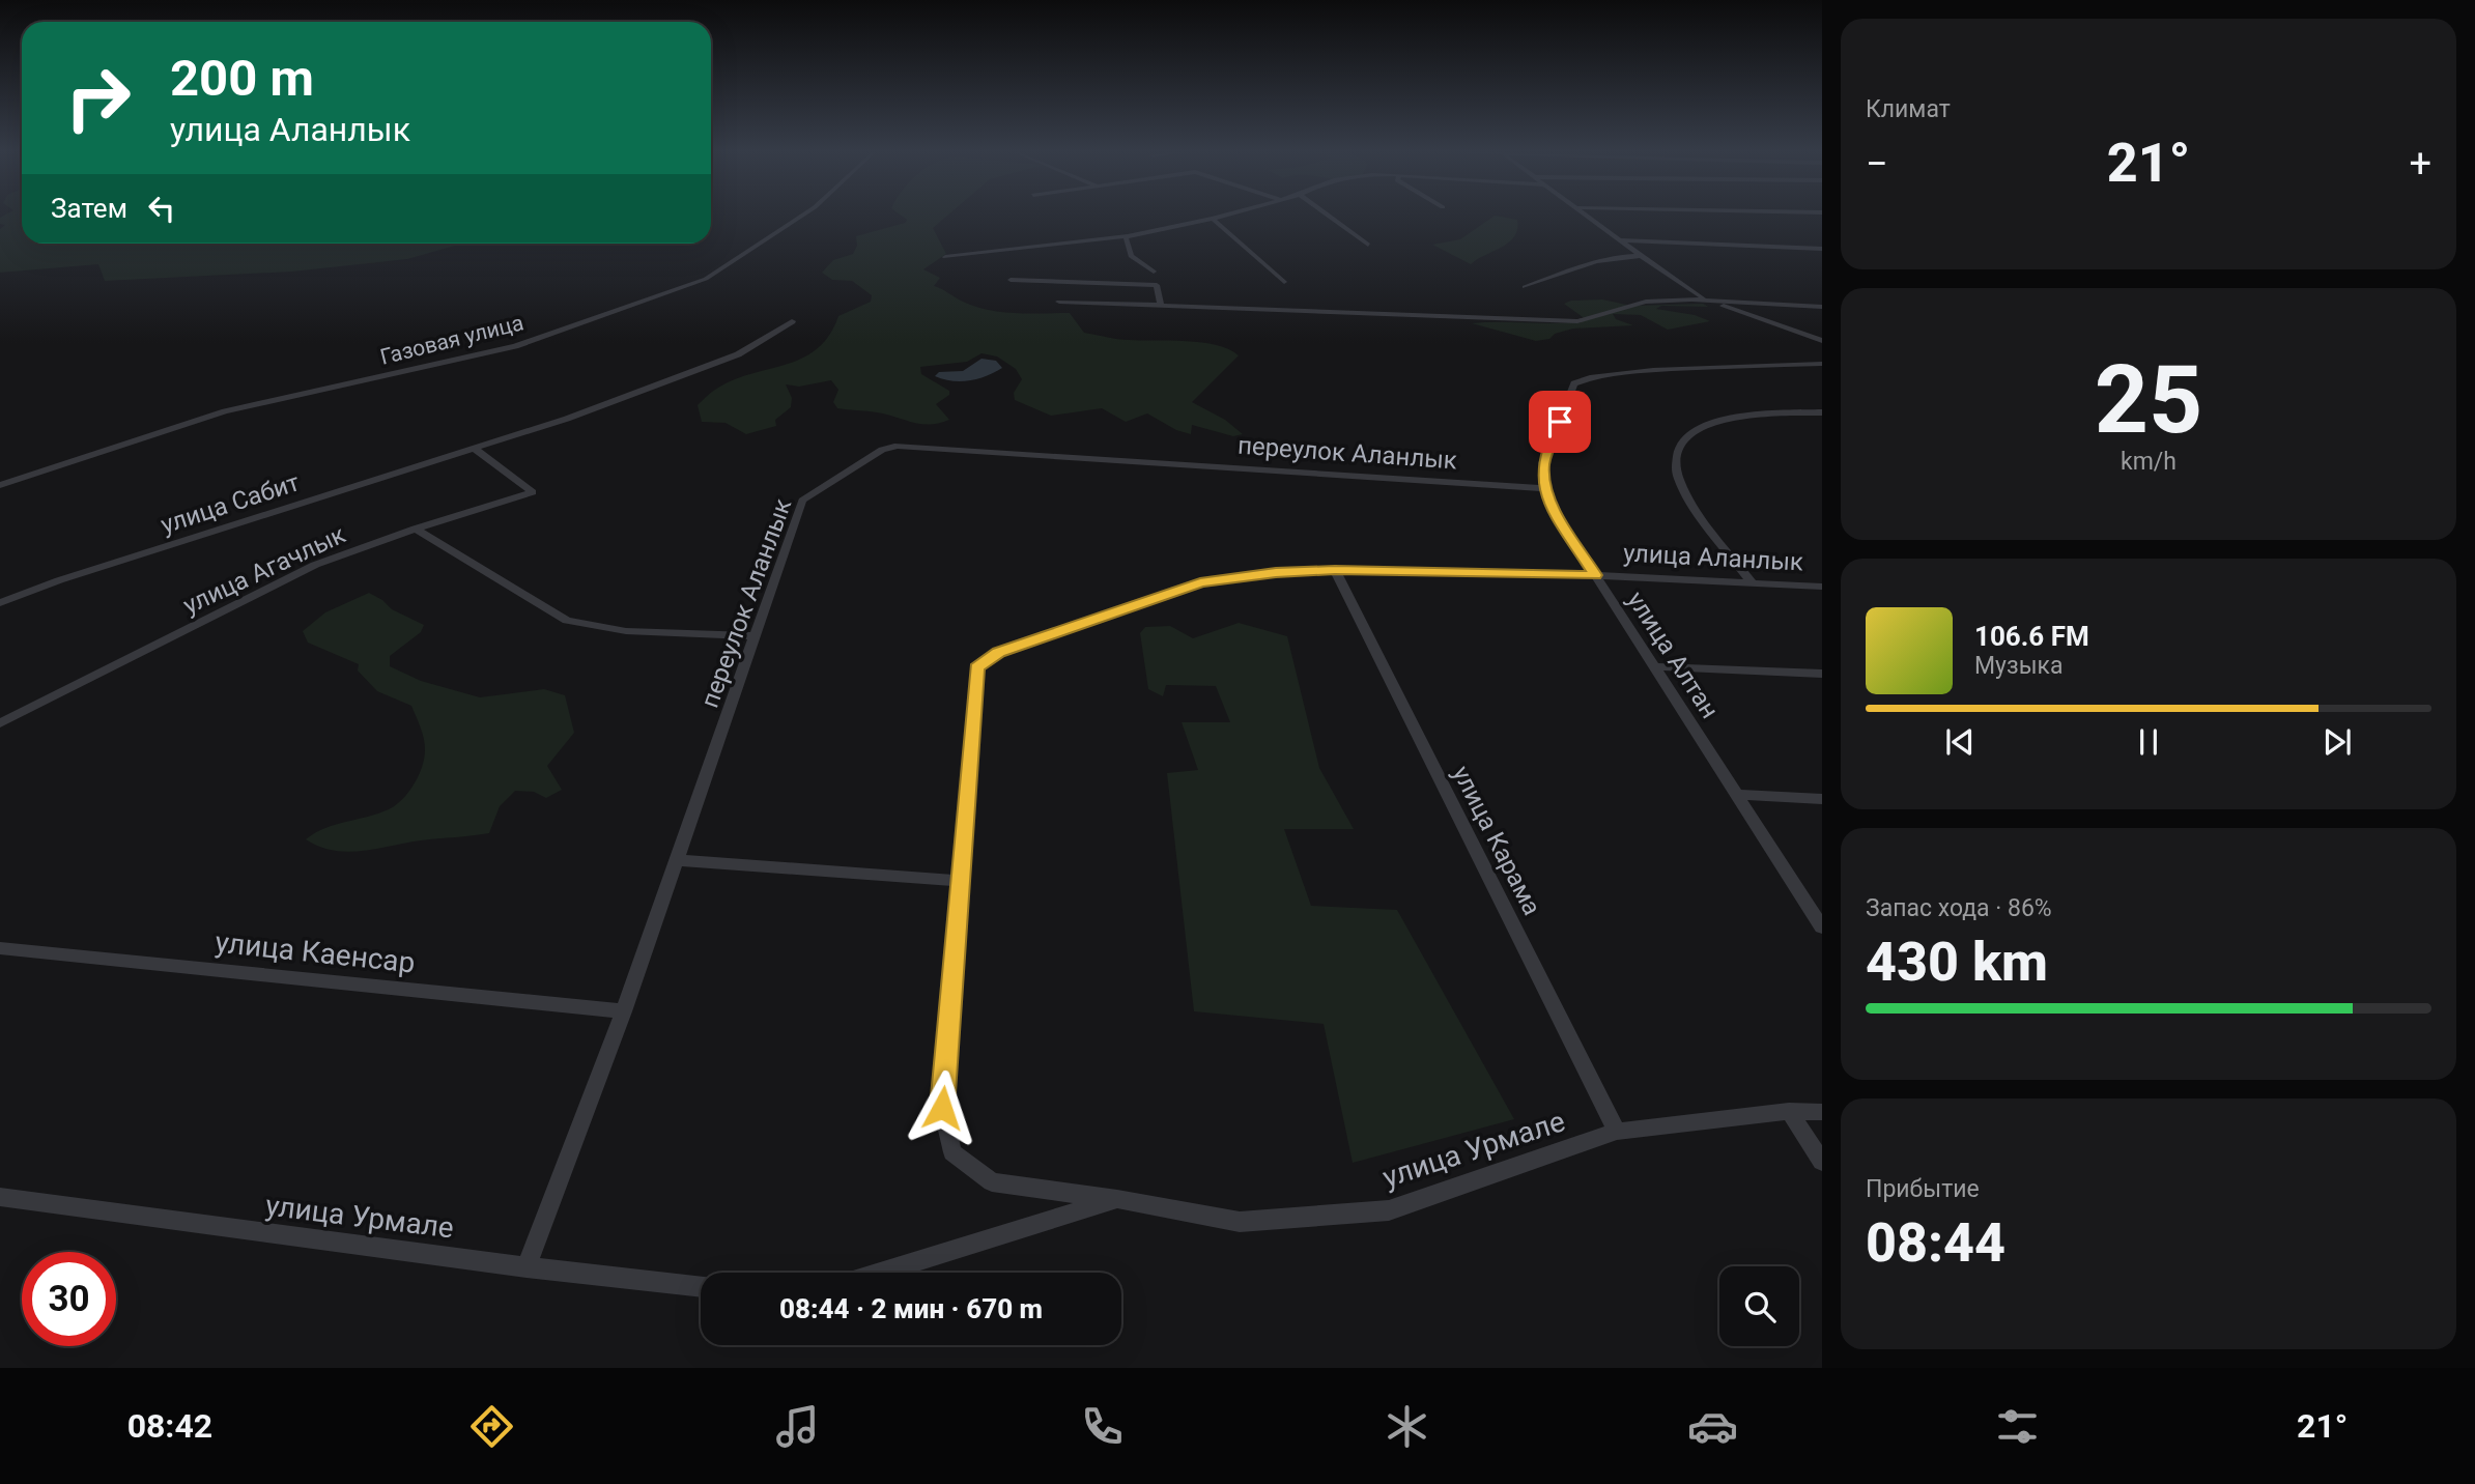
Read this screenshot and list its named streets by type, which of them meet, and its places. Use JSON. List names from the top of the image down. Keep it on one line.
{"streets":{"street":["Газовая улица","переулок Аланлык","улица Сабит","улица Аланлык","улица Агачлык","улица Алтан","улица Карама","улица Каенсар","улица Урмале"]},"crossings":[["переулок Аланлык","улица Алтан"],["переулок Аланлык","улица Каенсар"],["переулок Аланлык","улица Урмале"],["улица Сабит","улица Агачлык"],["улица Аланлык","улица Алтан"],["улица Аланлык","улица Карама"],["улица Аланлык","улица Урмале"],["улица Карама","улица Урмале"]],"page":{"tile":["Климат",["25","km/h"],["Запас хода · 86%","430 km"],["Прибытие","08:44"]],"turn":["200 m","улица Аланлык"],"heat":["−","21°","+"],"then":"Затем","song":["106.6 FM","Музыка"],"limit":"30","trip":"08:44 · 2 мин · 670 m","tabs":["08:42","21°"]}}
